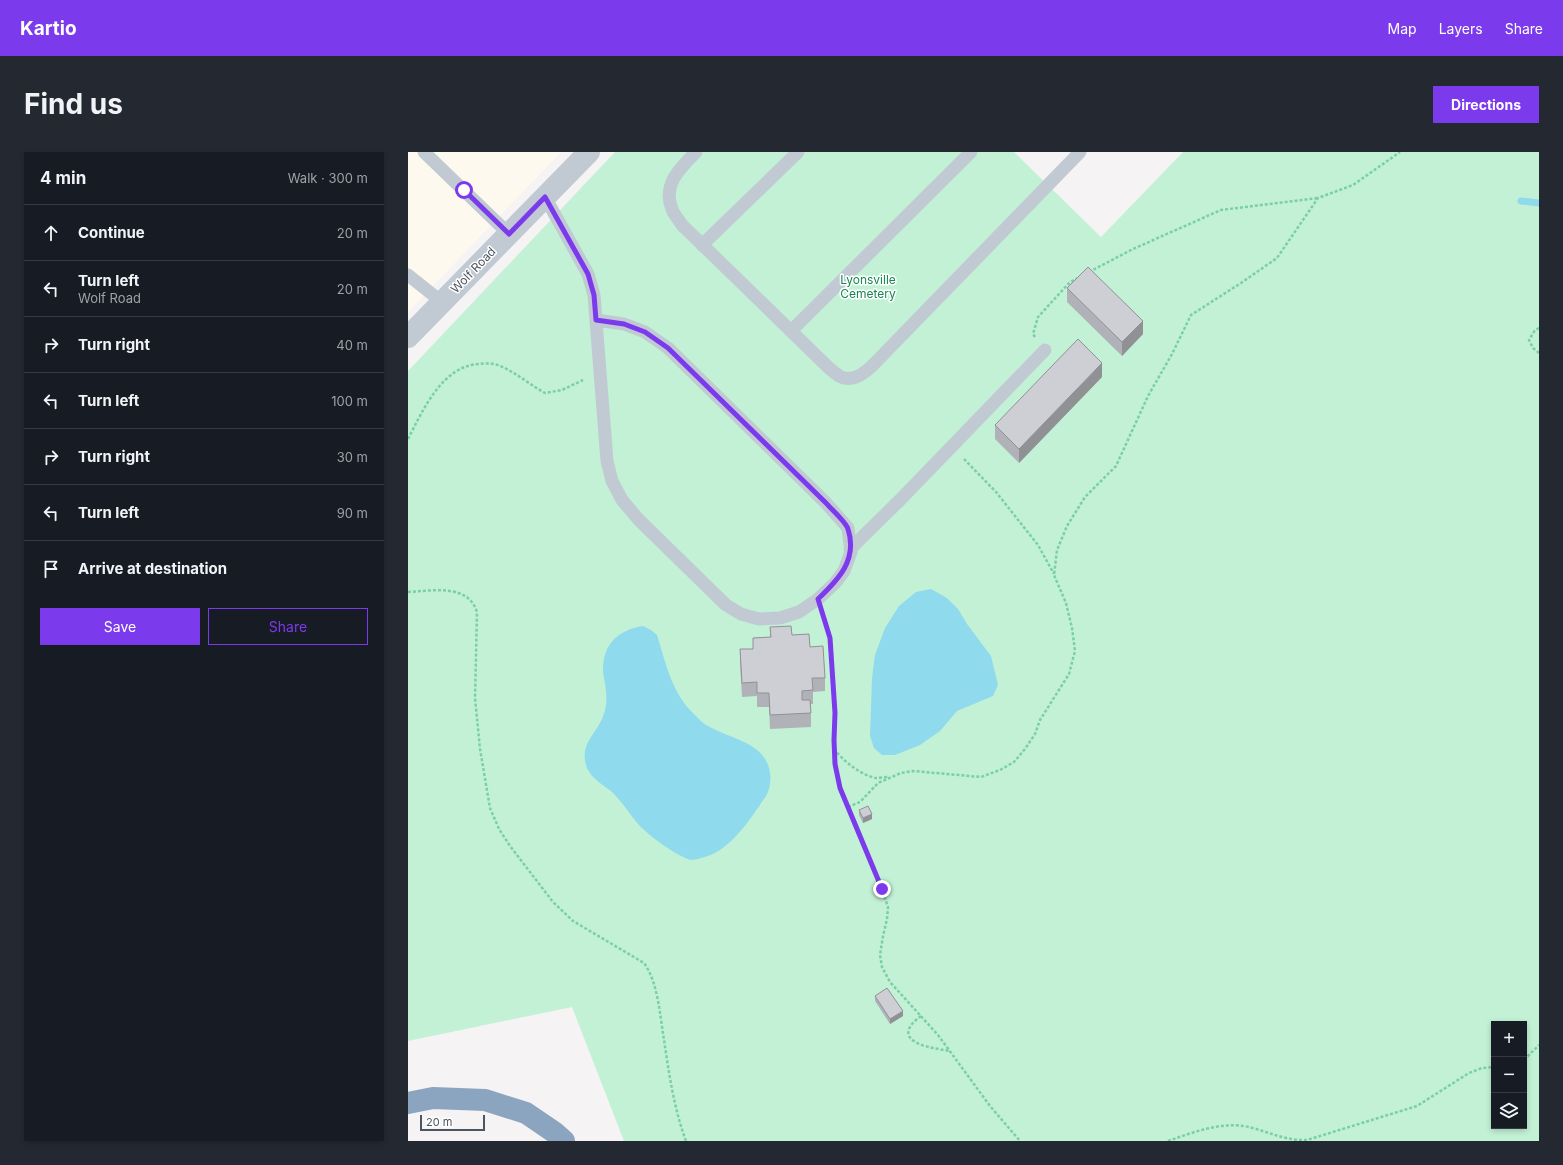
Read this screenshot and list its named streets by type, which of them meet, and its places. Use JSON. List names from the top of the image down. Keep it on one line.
{"streets":{"street":["Wolf Road"]},"parks":["Lyonsville Cemetery"],"scale_bar":"20 m","page":{"header":"Kartio","nav":["Map","Layers","Share"],"buttons":["Directions",["Save","Share"]],"title":"Find us","heading":["4 min","Walk · 300 m"],"list":[["Continue","20 m"],["Turn left","Wolf Road","20 m"],["Turn right","40 m"],["Turn left","100 m"],["Turn right","30 m"],["Turn left","90 m"],"Arrive at destination"],"map_buttons":["+","−"],"scale":"20 m"}}
